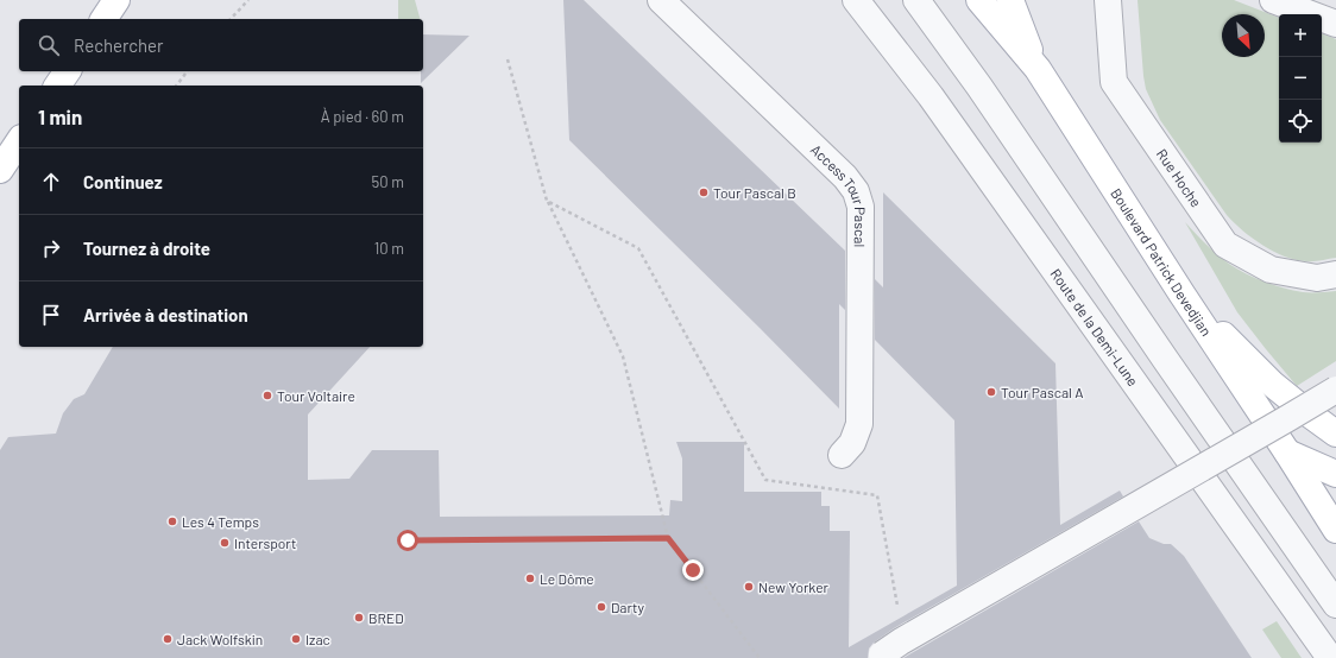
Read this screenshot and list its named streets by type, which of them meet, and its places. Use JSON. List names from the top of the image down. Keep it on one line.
{"streets":{"main road":["Boulevard Patrick Devedjian"],"street":["Rue Hoche","Access Tour Pascal","Route de la Demi-Lune"]},"places":["Tour Pascal B","Tour Pascal A","Tour Voltaire","Les 4 Temps","Intersport","Le Dôme","New Yorker","Darty","BRED","Jack Wolfskin","Izac"],"north":"bottom right","page":{"map_buttons":["+","−"],"search":"Rechercher","heading":["1 min","À pied · 60 m"],"list":[["Continuez","50 m"],["Tournez à droite","10 m"],"Arrivée à destination"]}}
